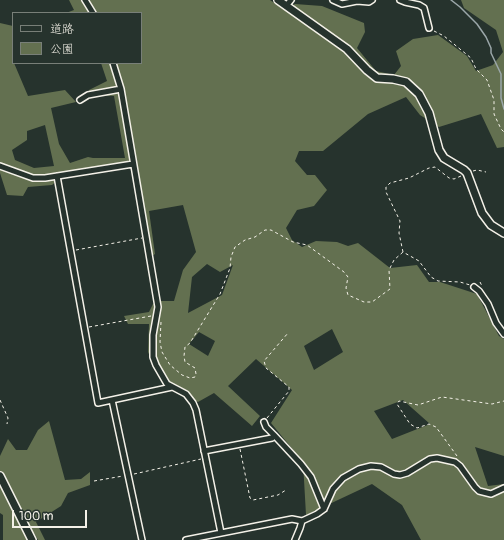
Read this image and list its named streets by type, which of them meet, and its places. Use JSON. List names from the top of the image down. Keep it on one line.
{"legend":["道路","公園"],"scale_bar":"100 m"}
